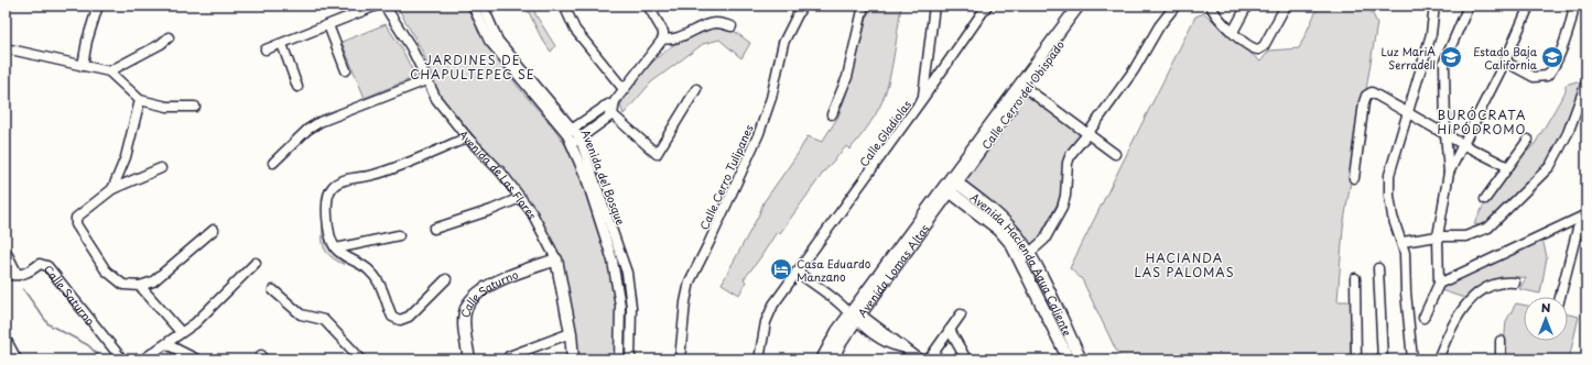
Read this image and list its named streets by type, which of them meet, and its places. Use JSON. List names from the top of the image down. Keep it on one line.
{"streets":{"main road":["Calle Cerro del Obispado","Avenida de Las Flores","Avenida Hacienda Agua Caliente","Avenida Lomas Altas","Calle Saturno"],"street":["Calle Gladiolas","Avenida del Bosque","Calle Cerro Tulipanes"]},"crossings":[["Calle Cerro del Obispado","Avenida Hacienda Agua Caliente"],["Calle Cerro del Obispado","Avenida Lomas Altas"],["Avenida de Las Flores","Calle Saturno"],["Avenida Hacienda Agua Caliente","Avenida Lomas Altas"]],"districts":["JARDINES DE CHAPULTEPEC SE","BURÓCRATA HIPÓDROMO","HACIANDA LAS PALOMAS"],"places":{"school or university":["Luz MariA Serradell","Estado Baja California"],"hotel":["Casa Eduardo Manzano"]},"north":"top"}
